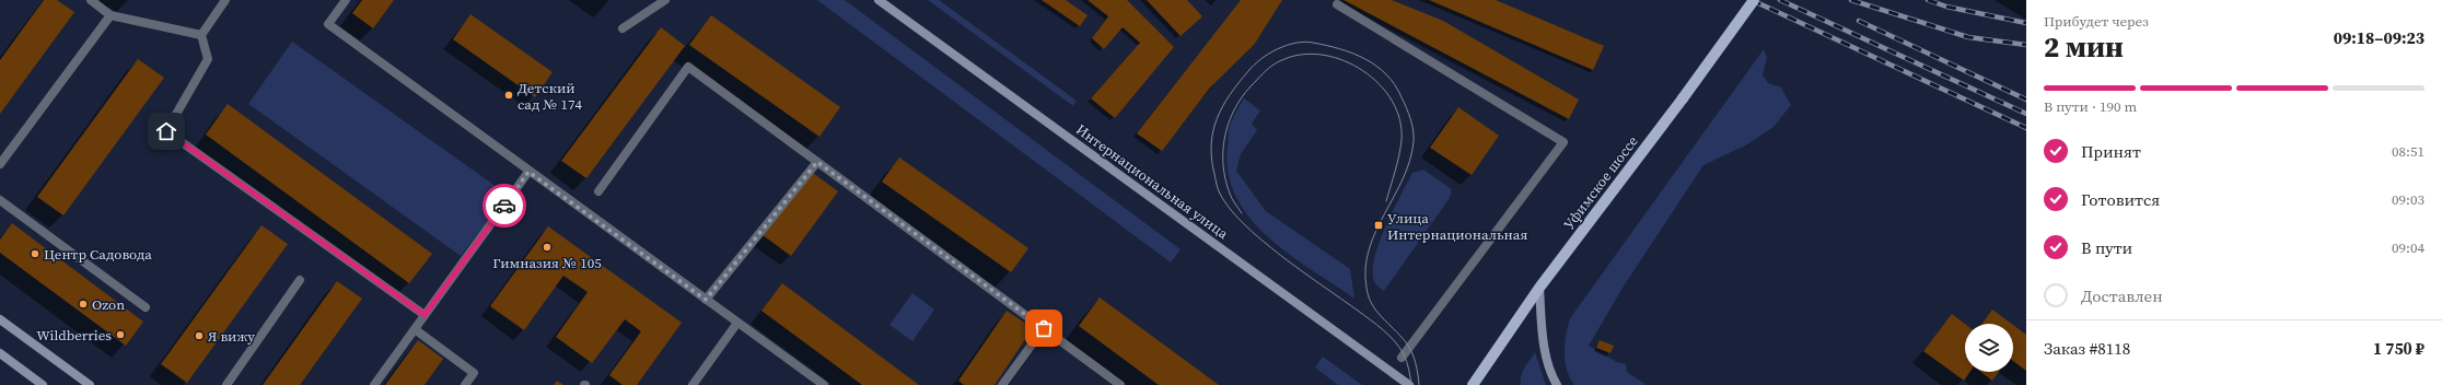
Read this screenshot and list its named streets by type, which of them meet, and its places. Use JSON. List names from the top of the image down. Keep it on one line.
{"streets":{"main road":["Интернациональная улица","Уфимское шоссе"]},"places":{"other":["Детский сад № 174","Гимназия № 105","Центр Садовода","Ozon","Wildberries","Я вижу"],"transit":["Улица Интернациональная"]},"page":{"heading":["2 мин","Прибудет через","09:18–09:23"],"panel":["Заказ #8118","1 750 ₽"],"bar":"В пути · 190 m","list":[["Принят","08:51"],["Готовится","09:03"],["В пути","09:04"],"Доставлен"]}}
